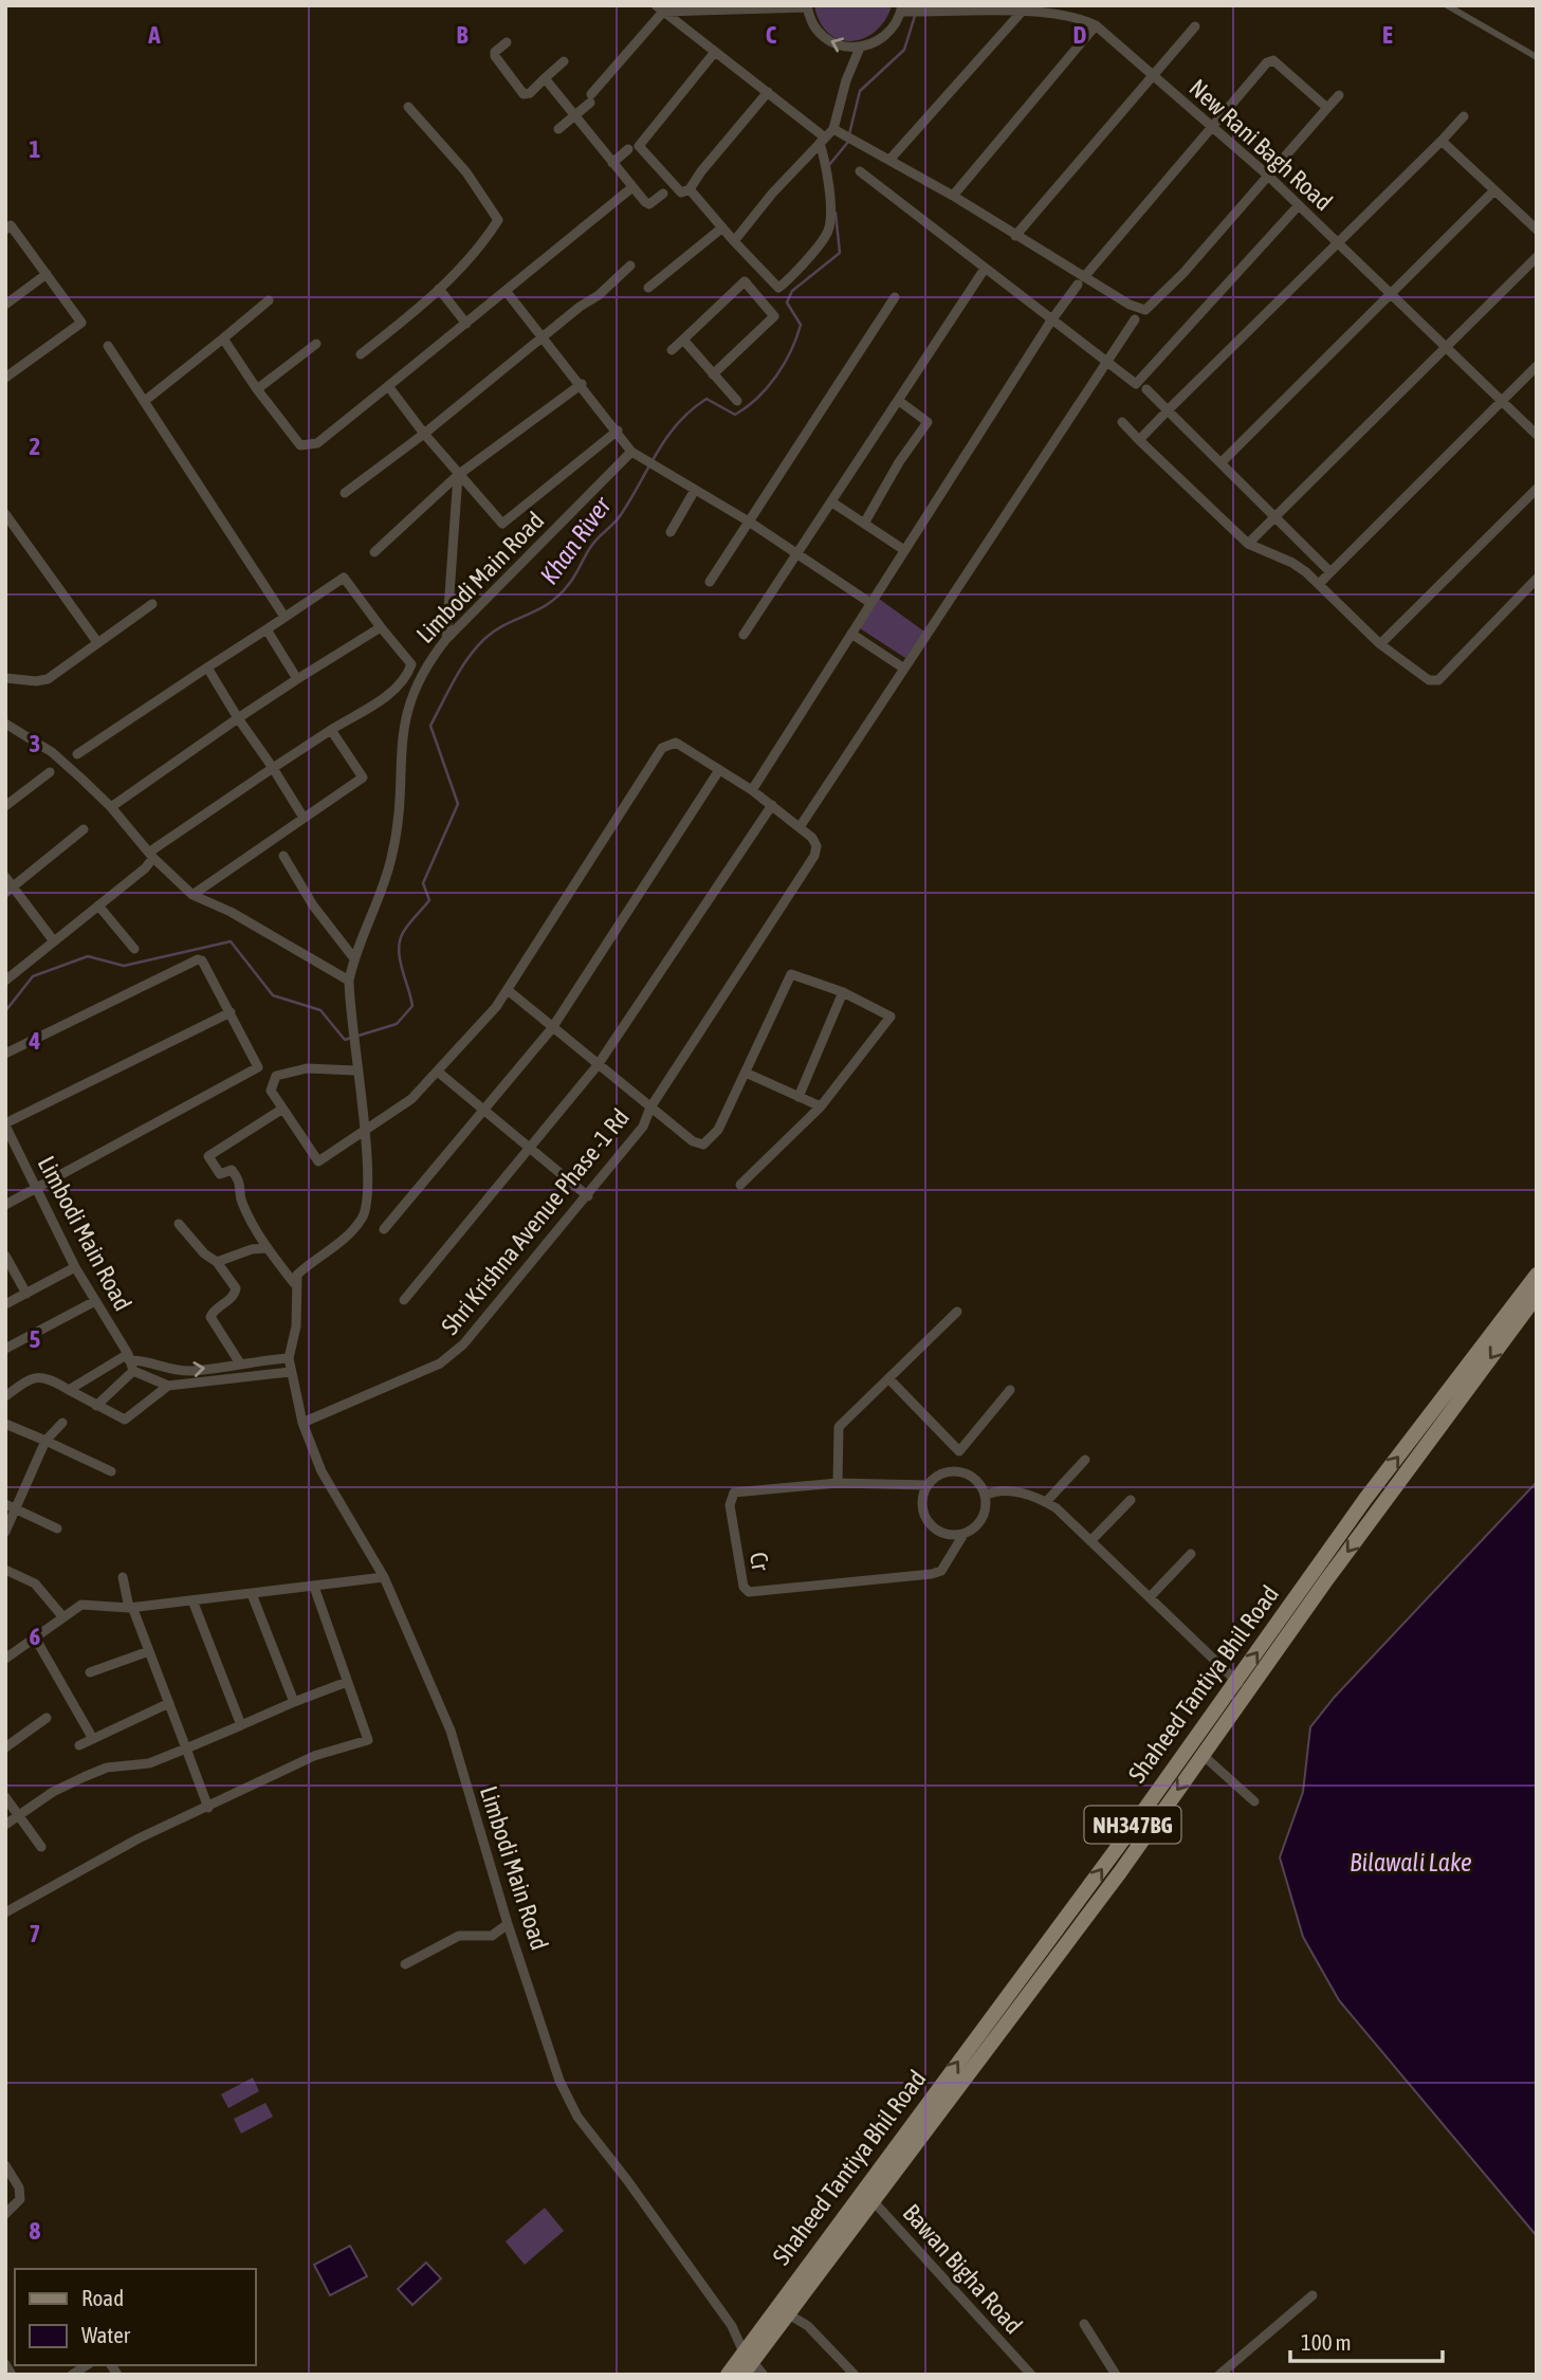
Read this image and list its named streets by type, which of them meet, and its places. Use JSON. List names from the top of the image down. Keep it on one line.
{"streets":{"main road":["Shaheed Tantiya Bhil Road","NH347BG"],"street":["New Rani Bagh Road","Limbodi Main Road","Shri Krishna Avenue Phase -1 Rd","Cr","Bawan Bigha Road"]},"crossings":[["Limbodi Main Road","Shri Krishna Avenue Phase -1 Rd"],["Limbodi Main Road","Shaheed Tantiya Bhil Road"],["Shaheed Tantiya Bhil Road","Bawan Bigha Road"]],"water":["Khan River","Bilawali Lake"],"legend":["Road","Water"],"scale_bar":"100 m","grid":{"columns":["A","B","C","D","E"],"rows":["1","2","3","4","5","6","7","8"]}}
